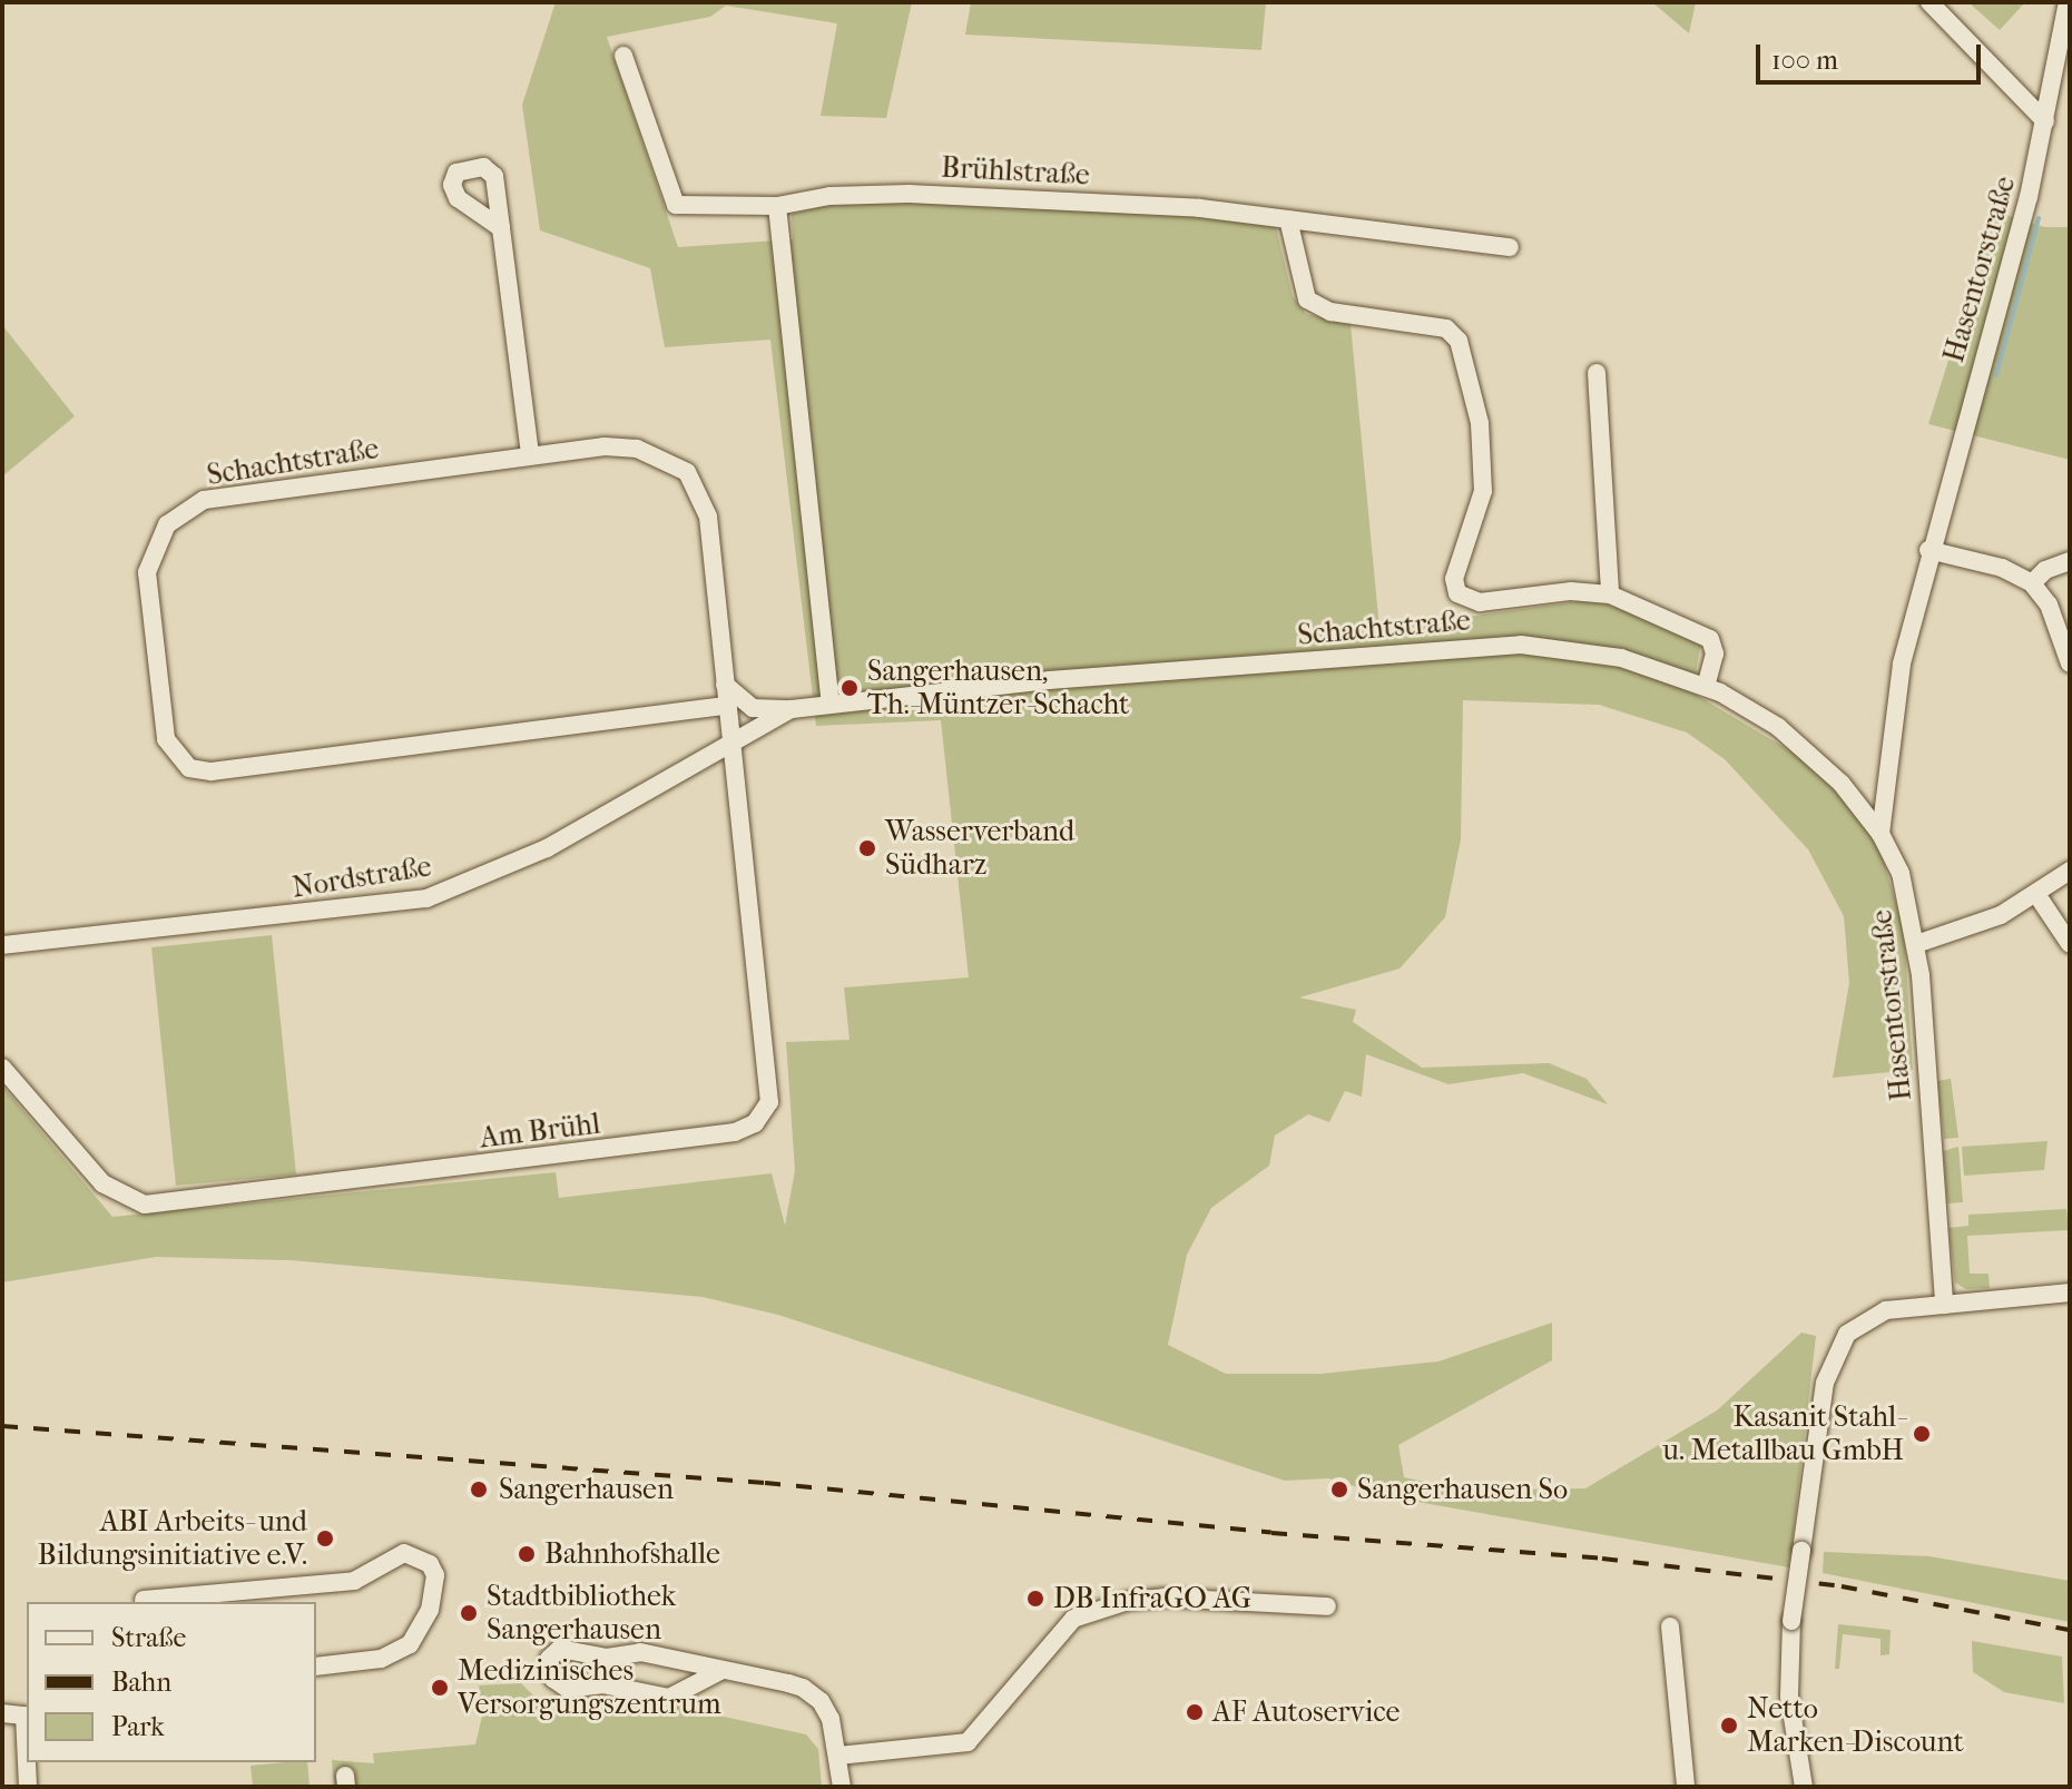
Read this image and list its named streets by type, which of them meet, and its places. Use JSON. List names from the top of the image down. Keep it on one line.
{"streets":{"street":["Brühlstraße","Hasentorstraße","Schachtstraße","Nordstraße","Am Brühl"]},"crossings":[["Hasentorstraße","Schachtstraße"],["Schachtstraße","Nordstraße"],["Schachtstraße","Am Brühl"],["Nordstraße","Am Brühl"]],"places":["Sangerhausen, Th.-Müntzer-Schacht","Wasserverband Südharz","Kasanit Stahl- u. Metallbau GmbH","Sangerhausen","Sangerhausen So","ABI Arbeits- und Bildungsinitiative e.V.","Bahnhofshalle","DB InfraGO AG","Stadtbibliothek Sangerhausen","Medizinisches Versorgungszentrum","AF Autoservice","Netto Marken-Discount"],"legend":["Straße","Bahn","Park"],"scale_bar":"100 m"}
